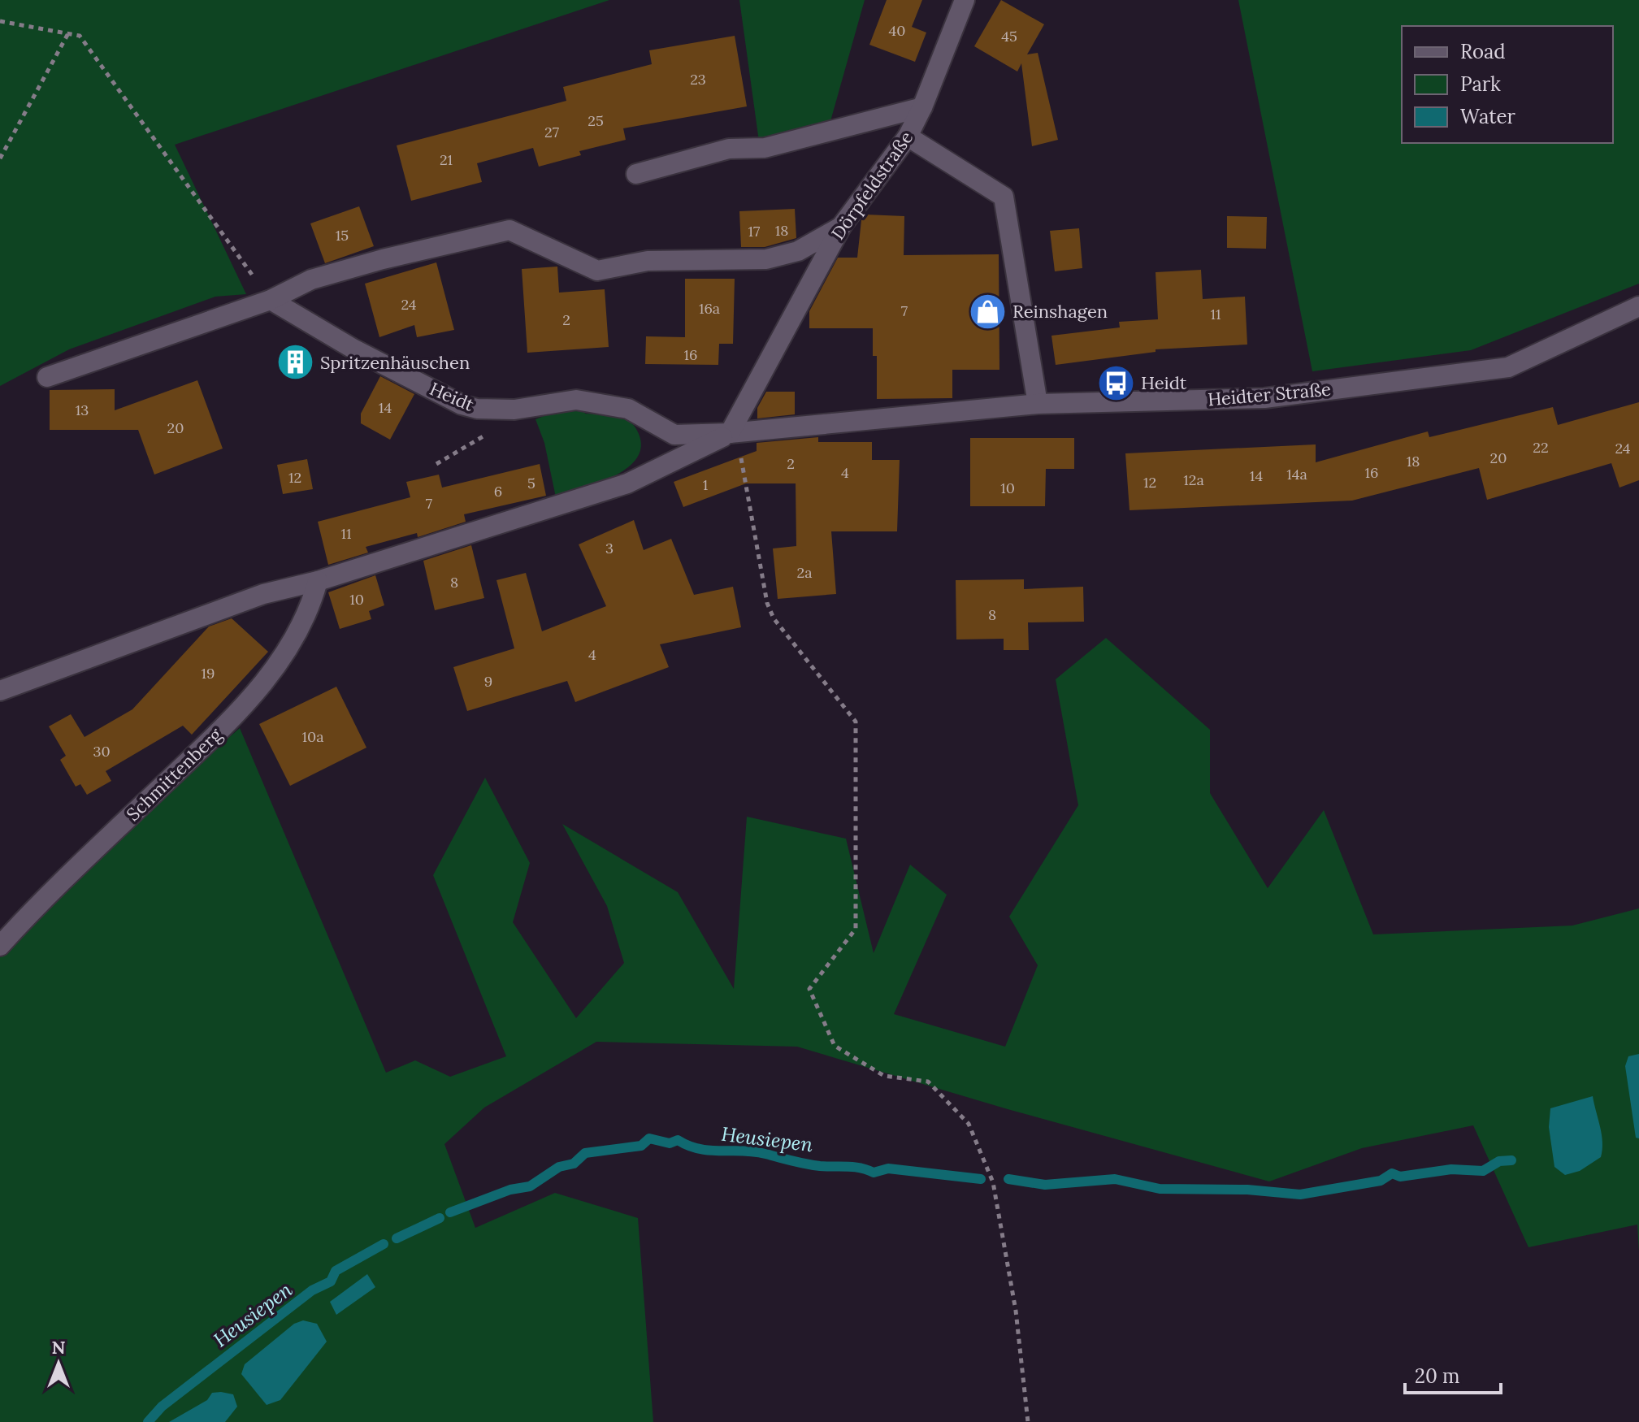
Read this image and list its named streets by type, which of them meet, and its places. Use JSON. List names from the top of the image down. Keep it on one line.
{"streets":{"street":["Dörpfeldstraße","Heidter Straße","Heidt","Schmittenberg"]},"crossings":[["Dörpfeldstraße","Heidter Straße"],["Dörpfeldstraße","Heidt"],["Heidter Straße","Heidt"]],"water":["Heusiepen"],"places":{"shop":["Reinshagen"],"building":["Spritzenhäuschen"],"bus stop":["Heidt"]},"house_numbers":["40","45","23","25","27","21","18","17","15","24","16a","7","11","2","16","14","13","20","22","24","20","18","2","4","16","14a","14","12","12a","12","5","1","10","6","7","11","3","2a","8","10","8","4","19","9","10a","30"],"legend":["Road","Park","Water"],"scale_bar":"20 m","north":"top"}
